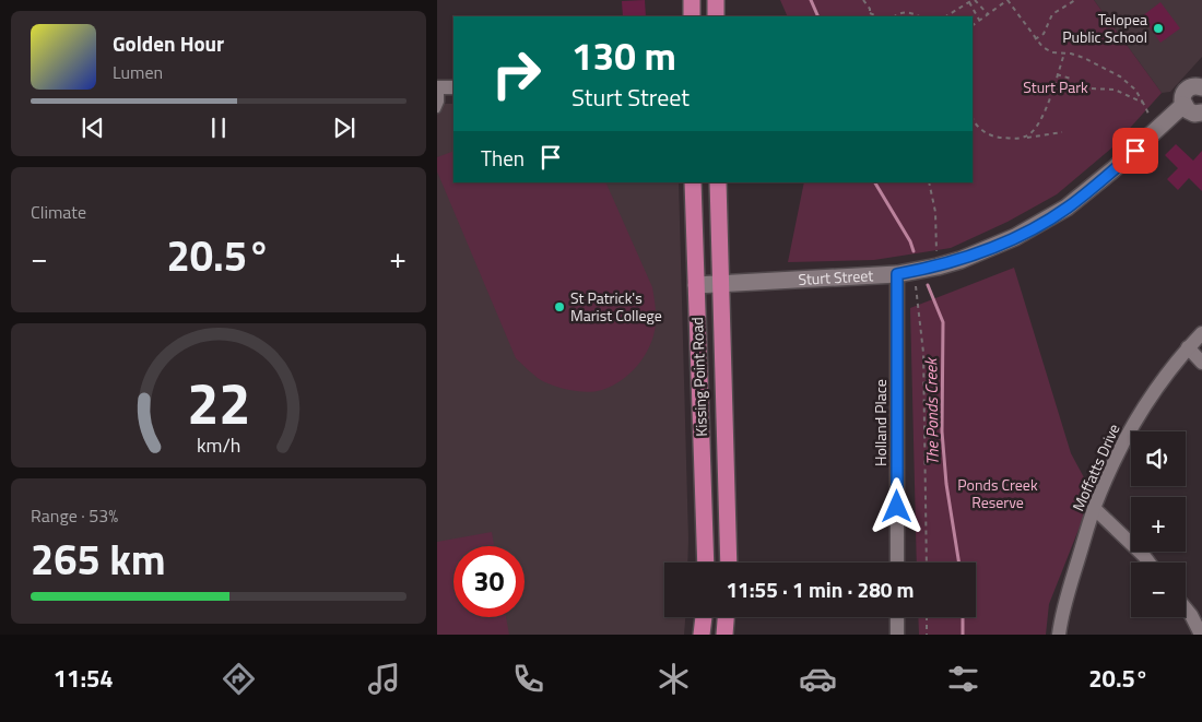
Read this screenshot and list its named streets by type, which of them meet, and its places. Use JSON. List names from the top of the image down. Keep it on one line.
{"streets":{"main road":["Kissing Point Road"],"street":["Sturt Street","Holland Place","Moffatts Drive"]},"crossings":[["Sturt Street","Kissing Point Road"],["Sturt Street","Holland Place"]],"water":["The Ponds Creek"],"parks":["Sturt Park","Ponds Creek Reserve"],"places":["Telopea Public School","St Patrick's Marist College"],"page":{"turn":["130 m","Sturt Street"],"song":["Golden Hour","Lumen"],"then":"Then","tile":["Climate",["Range · 53%","265 km"]],"heat":["−","20.5°","+"],"map_buttons":["+","−"],"limit":"30","trip":"11:55 · 1 min · 280 m","tabs":["11:54","20.5°"],"gauge":["22","km/h"]}}
